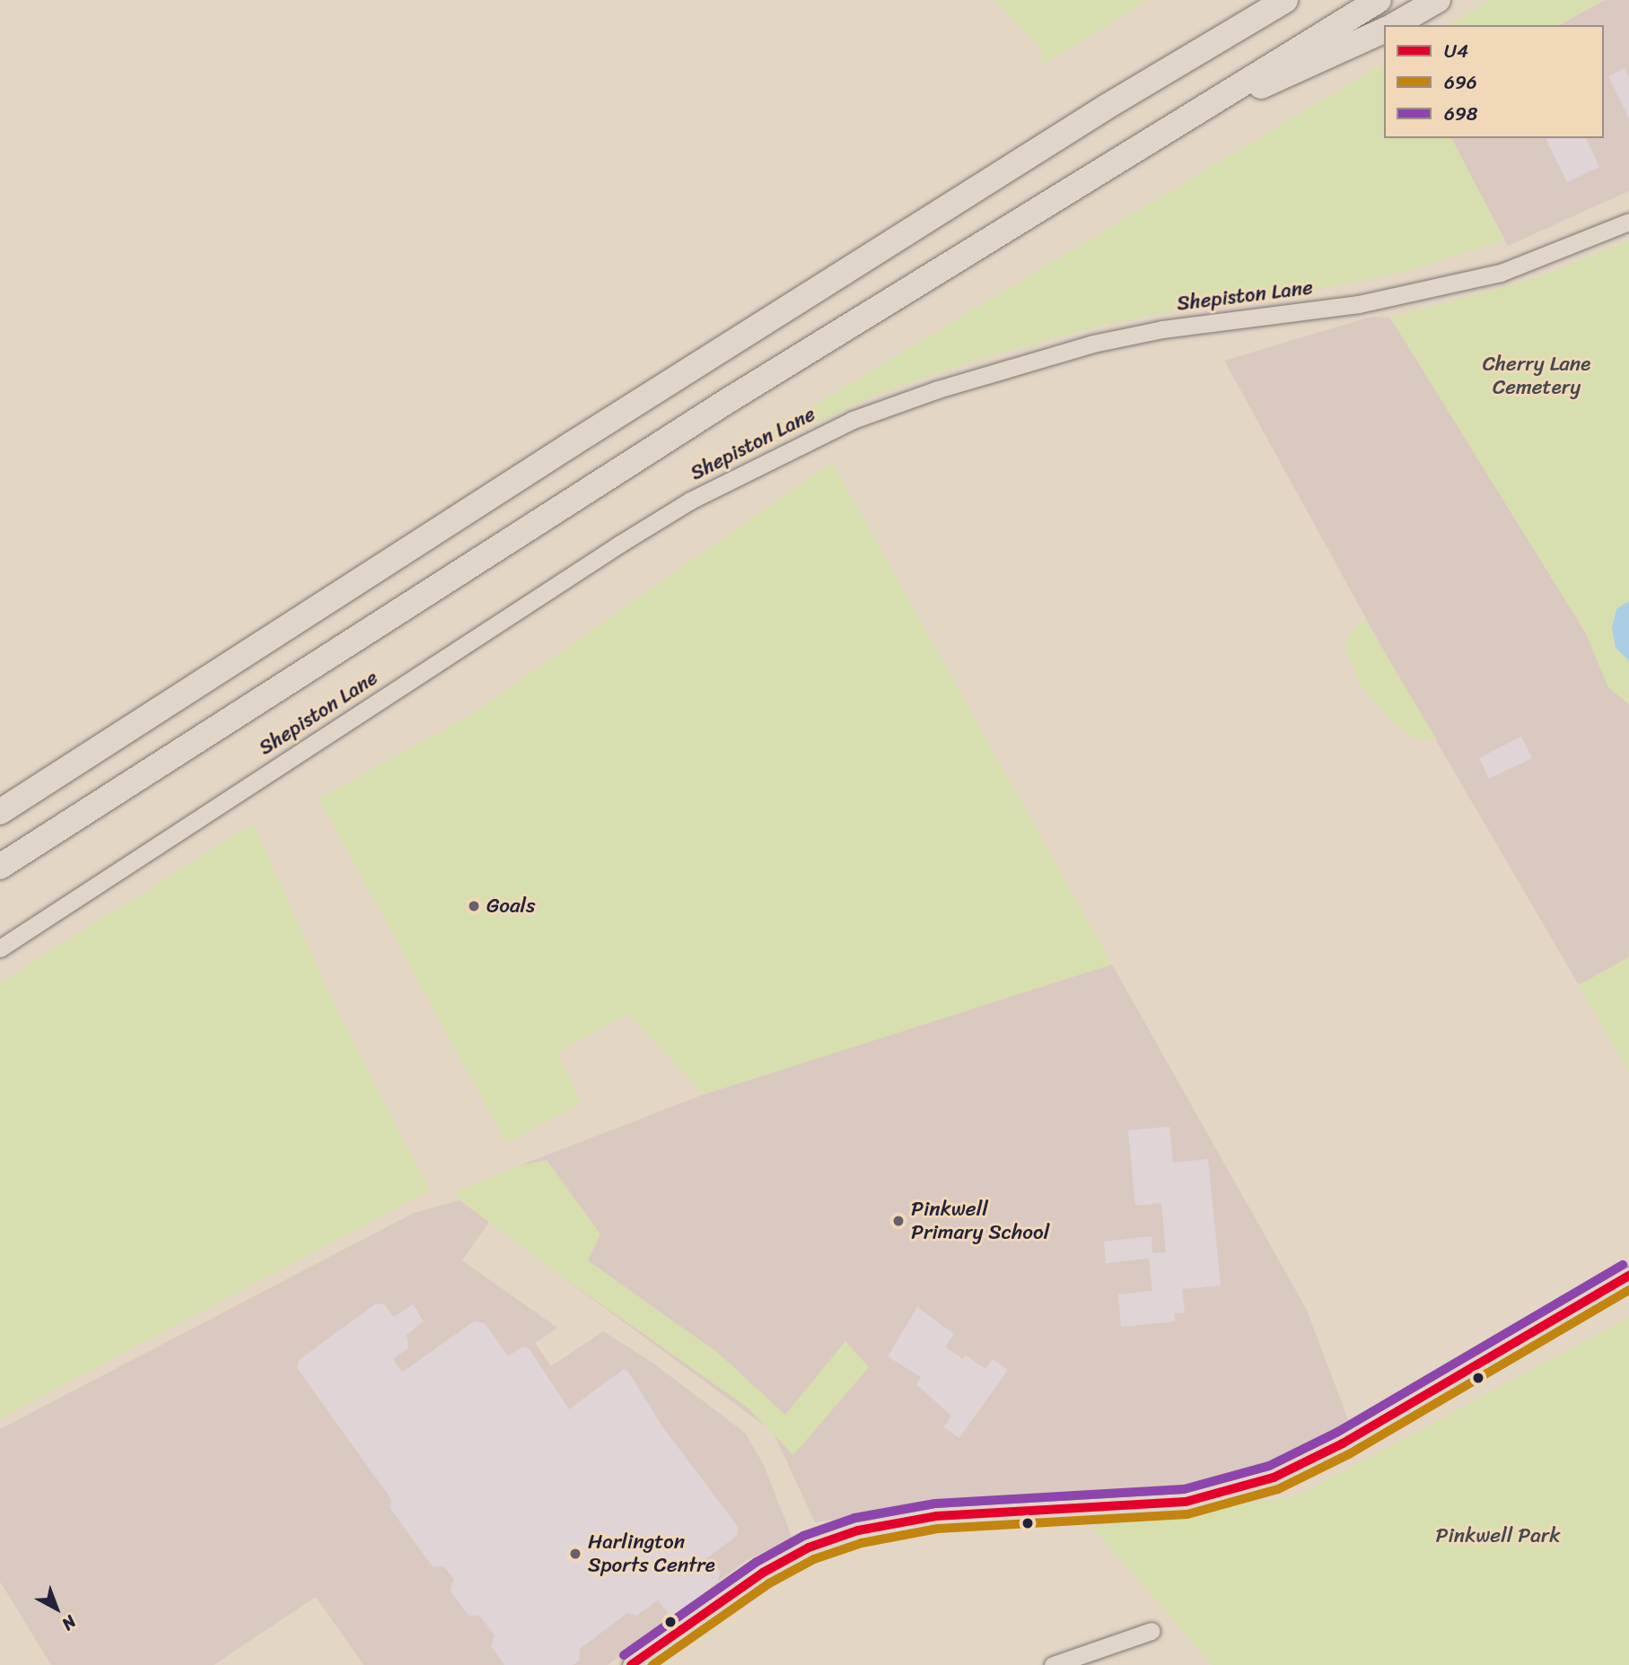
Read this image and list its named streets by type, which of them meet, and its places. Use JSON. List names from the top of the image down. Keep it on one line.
{"streets":{"street":["Shepiston Lane"]},"parks":["Cherry Lane Cemetery","Pinkwell Park"],"places":["Goals","Pinkwell Primary School","Harlington Sports Centre"],"lines":["transit line 698","transit line U4","transit line 696"],"legend":["U4","696","698"],"north":"bottom right"}
